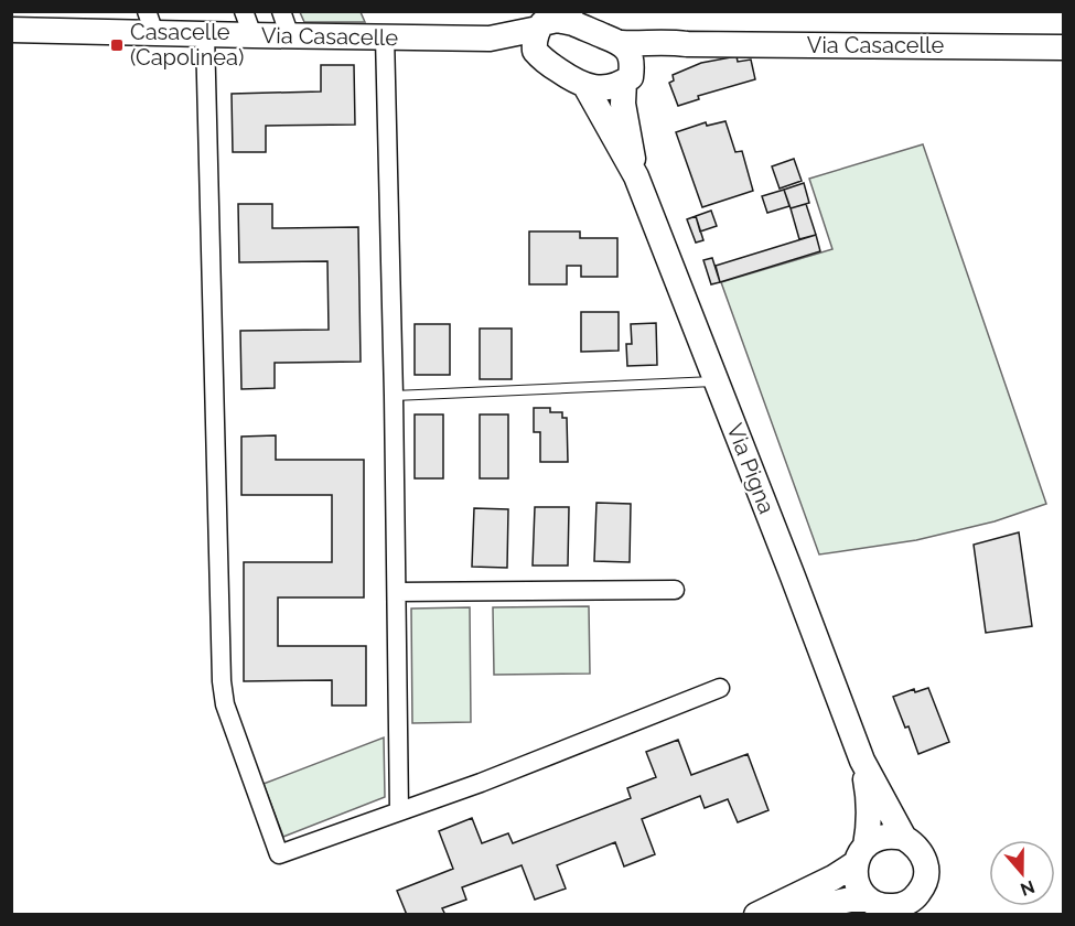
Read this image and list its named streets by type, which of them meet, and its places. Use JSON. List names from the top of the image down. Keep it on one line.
{"streets":{"main road":["Via Casacelle","Via Pigna"]},"crossings":[["Via Casacelle","Via Pigna"]],"places":{"transit":["Casacelle (Capolinea)"]},"north":"bottom"}
